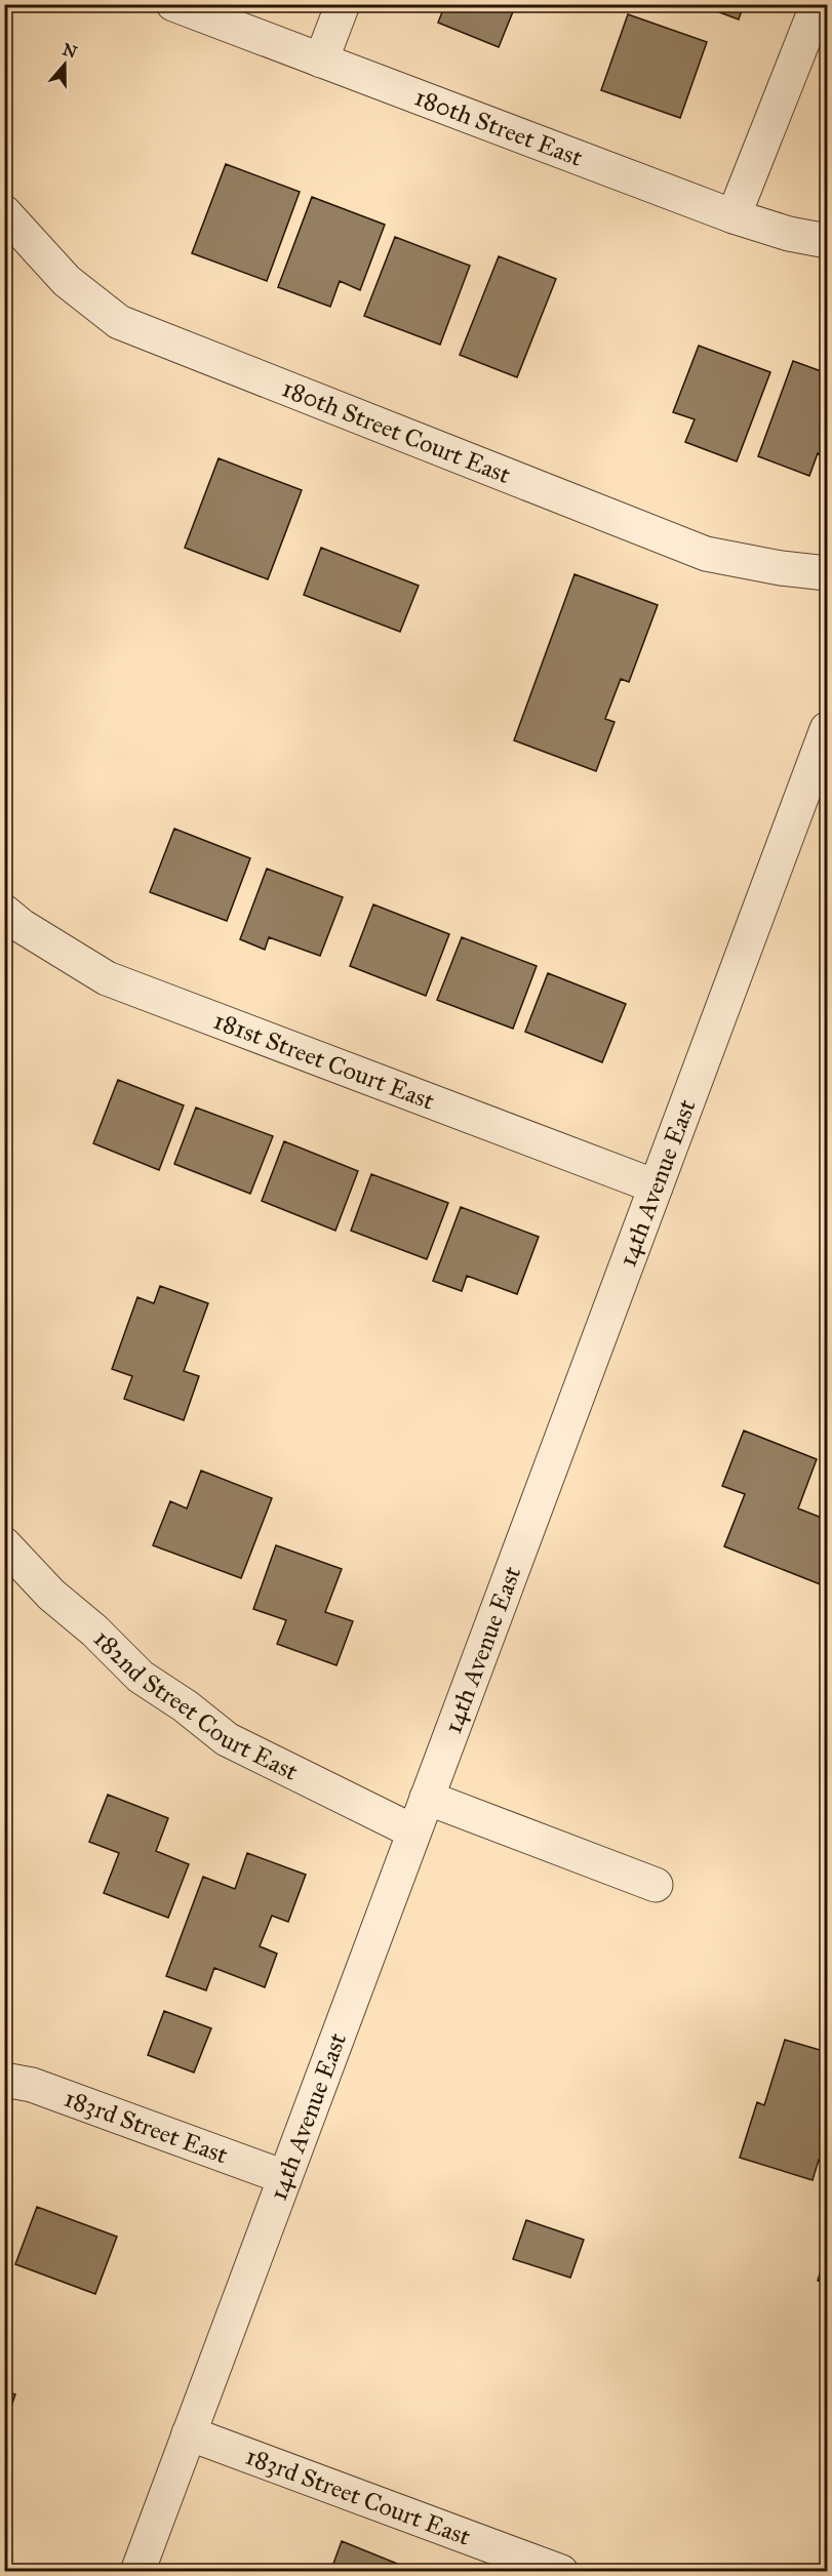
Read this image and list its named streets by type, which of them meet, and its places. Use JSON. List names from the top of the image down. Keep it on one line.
{"streets":{"street":["180th Street East","180th Street Court East","181st Street Court East","14th Avenue East","182nd Street Court East","183rd Street East","183rd Street Court East"]},"crossings":[["181st Street Court East","14th Avenue East"],["14th Avenue East","182nd Street Court East"],["14th Avenue East","183rd Street East"],["14th Avenue East","183rd Street Court East"]],"north":"top"}
